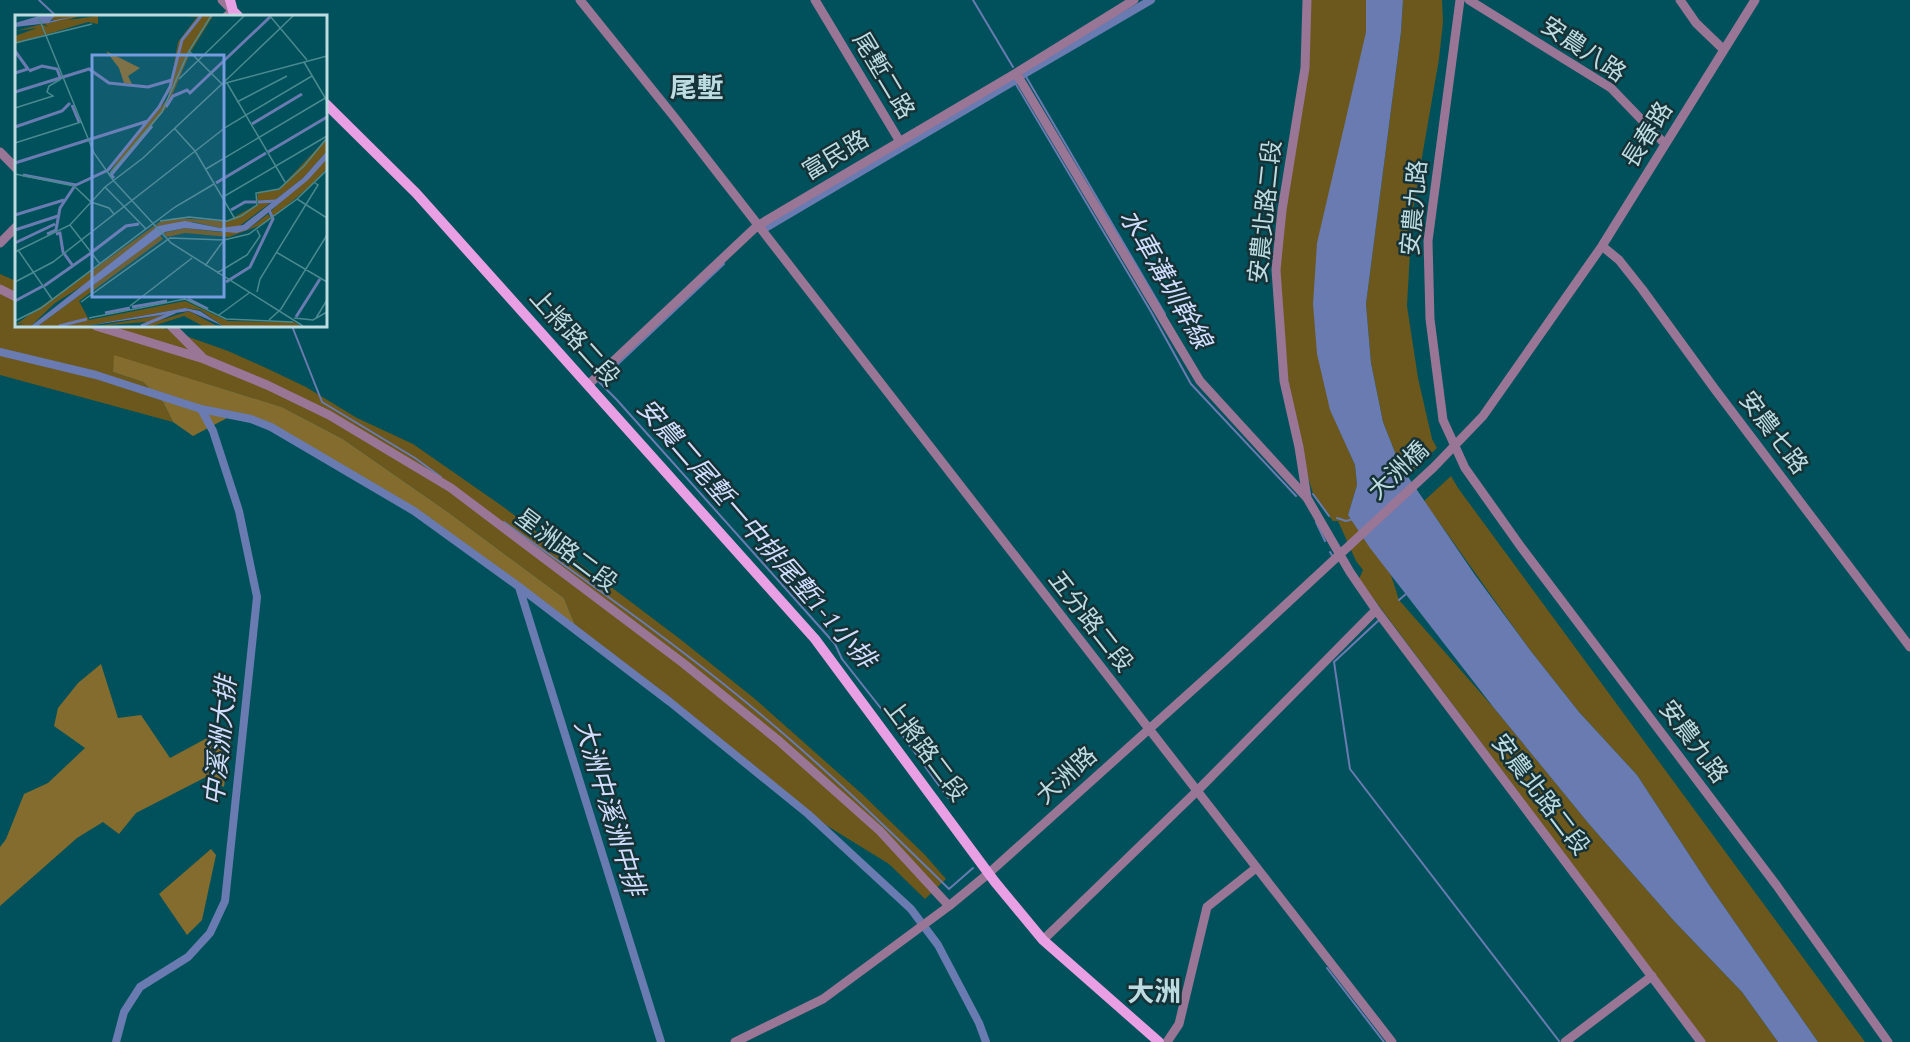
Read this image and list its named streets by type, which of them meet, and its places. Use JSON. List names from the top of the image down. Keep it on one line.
{"streets":{"main road":["上將路二段"],"street":["安農八路","尾塹二路","長春路","富民路","安農九路","安農北路二段","安農七路","大洲橋","星洲路二段","五分路二段","大洲路"]},"crossings":[["安農八路","長春路"],["尾塹二路","富民路"],["長春路","安農七路"],["長春路","大洲橋"],["富民路","上將路二段"],["富民路","五分路二段"],["上將路二段","大洲路"],["大洲橋","大洲路"],["星洲路二段","大洲路"],["五分路二段","大洲路"]],"districts":["尾塹","大洲"],"water":["水車溝圳幹線","安農二尾塹一中排尾塹1-1小排","中溪洲大排","大洲中溪洲中排"]}
